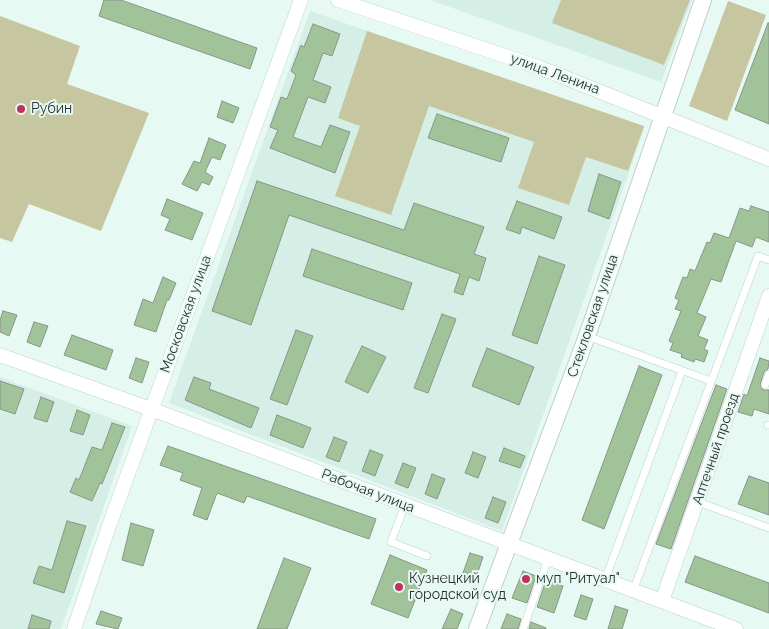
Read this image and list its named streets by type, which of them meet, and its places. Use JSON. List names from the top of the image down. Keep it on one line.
{"streets":{"street":["улица Ленина","Московская улица","Стекловская улица","Аптечный проезд","Рабочая улица"]},"crossings":[["улица Ленина","Стекловская улица"],["Московская улица","Рабочая улица"],["Стекловская улица","Рабочая улица"],["Аптечный проезд","Рабочая улица"]],"places":["Рубин","муп \"Ритуал\"","Кузнецкий городской суд"]}
